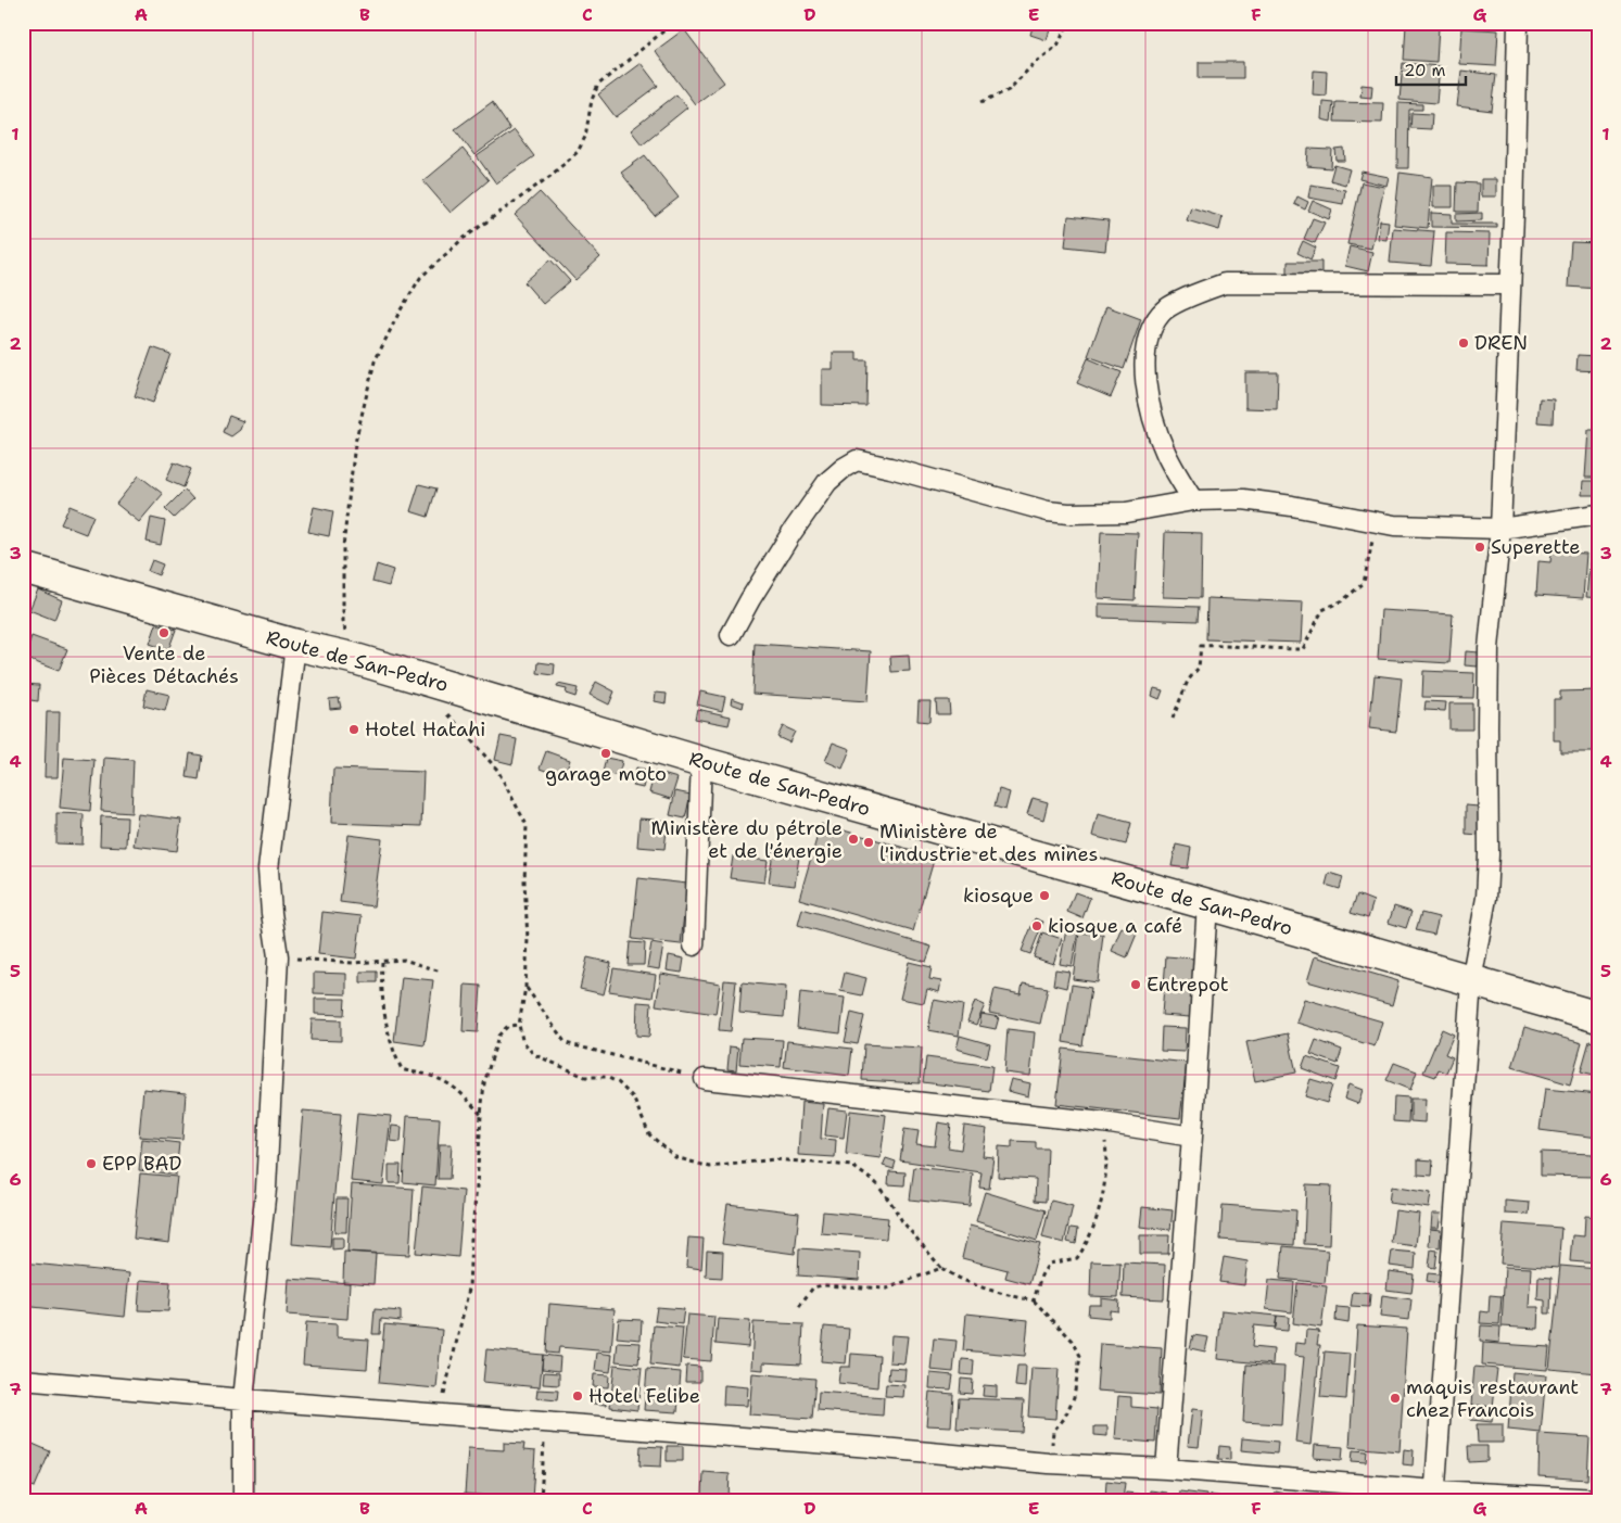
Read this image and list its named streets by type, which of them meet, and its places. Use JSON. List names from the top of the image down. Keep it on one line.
{"streets":{"main road":["Route de San-Pedro"]},"places":["DREN","Superette","Vente de Pièces Détachés","Hotel Hatahi","garage moto","Ministère du pétrole et de l'énergie","Ministère de l'industrie et des mines","kiosque","kiosque a café","Entrepot","EPP BAD","Hotel Felibe","maquis restaurant chez Francois"],"scale_bar":"20 m","grid":{"columns":["A","B","C","D","E","F","G"],"rows":["1","2","3","4","5","6","7"]}}
